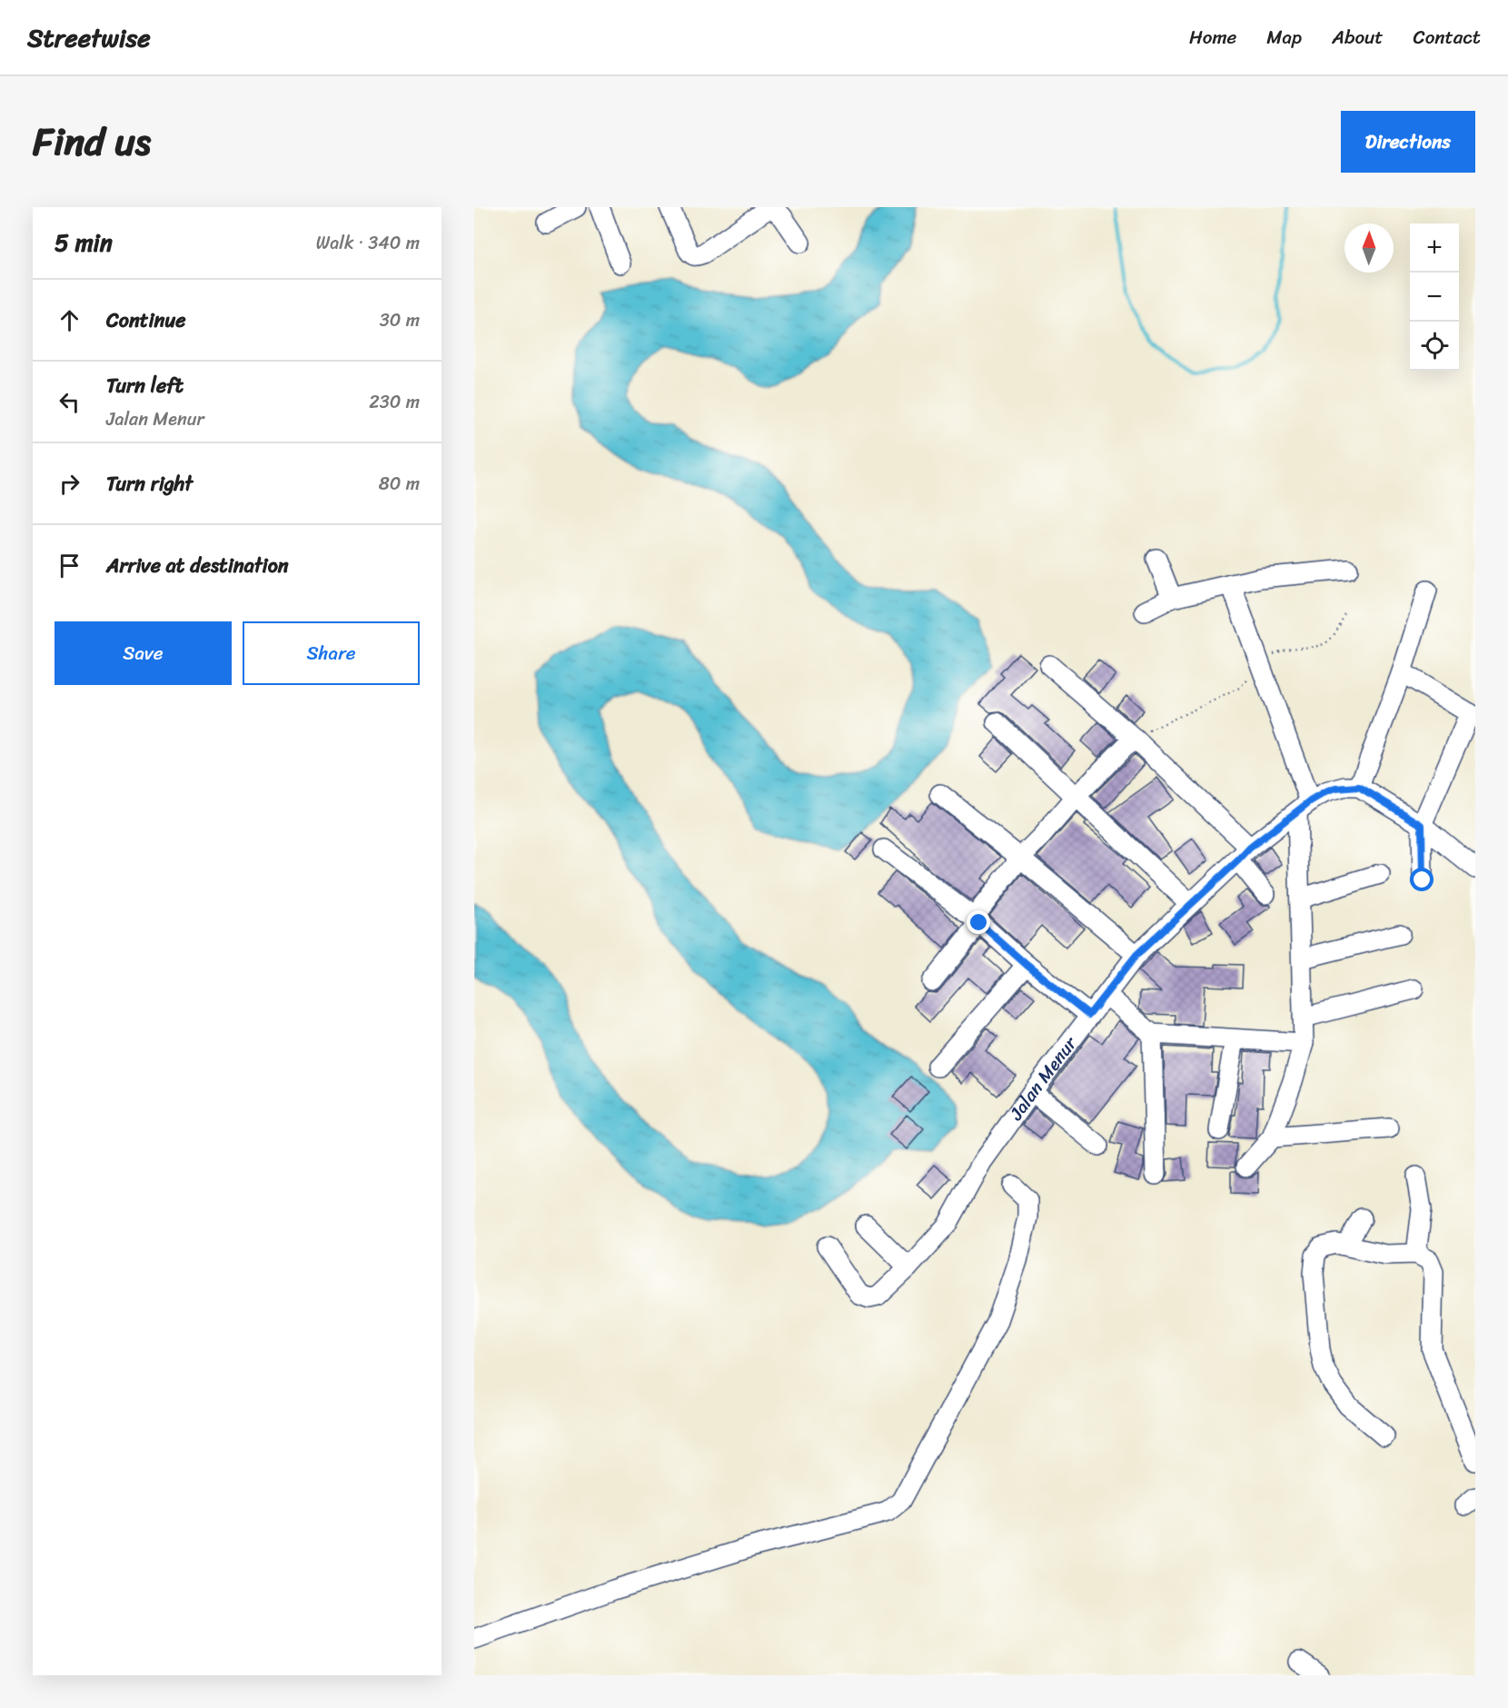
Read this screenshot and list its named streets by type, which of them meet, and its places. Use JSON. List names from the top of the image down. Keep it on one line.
{"streets":{"street":["Jalan Menur"]},"north":"top","page":{"header":"Streetwise","nav":["Home","Map","About","Contact"],"title":"Find us","buttons":["Directions",["Save","Share"]],"heading":["5 min","Walk · 340 m"],"map_buttons":["+","−"],"list":[["Continue","30 m"],["Turn left","Jalan Menur","230 m"],["Turn right","80 m"],"Arrive at destination"]}}
